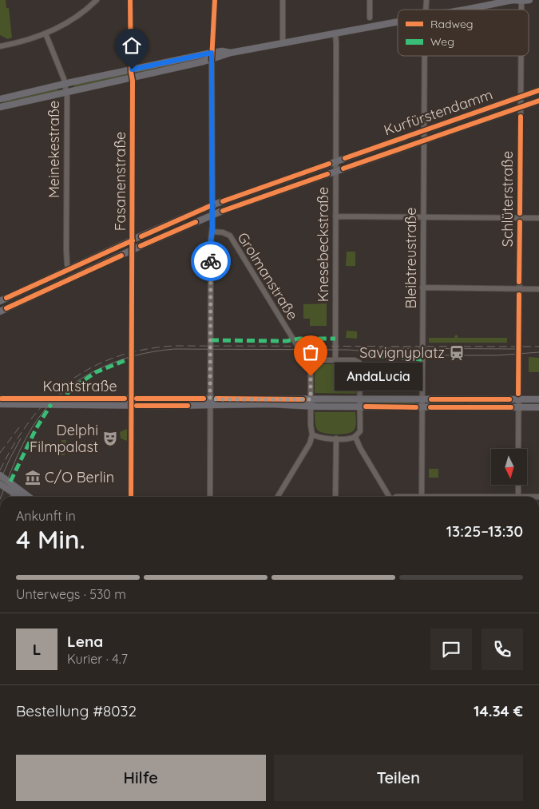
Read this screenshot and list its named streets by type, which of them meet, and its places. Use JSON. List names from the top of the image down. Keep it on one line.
{"streets":{"main road":["Kurfürstendamm","Kantstraße"],"street":["Meinekestraße","Fasanenstraße","Schlüterstraße","Knesebeckstraße","Bleibtreustraße","Grolmanstraße"]},"crossings":[["Kurfürstendamm","Meinekestraße"],["Kurfürstendamm","Fasanenstraße"],["Kurfürstendamm","Schlüterstraße"],["Kurfürstendamm","Knesebeckstraße"],["Kurfürstendamm","Bleibtreustraße"],["Fasanenstraße","Kantstraße"],["Schlüterstraße","Kantstraße"],["Bleibtreustraße","Kantstraße"]],"places":{"station":["Savignyplatz"],"other":["AndaLucia"],"theatre":["Delphi Filmpalast"],"museum":["C/O Berlin"]},"legend":["Radweg","Weg"],"north":"bottom","page":{"bubble":"AndaLucia","heading":["4 Min.","Ankunft in","13:25–13:30"],"panel":["Lena","Kurier · 4.7","Bestellung #8032","14.34 €"],"bar":"Unterwegs · 530 m","round":"L","buttons":["Hilfe","Teilen"]}}
